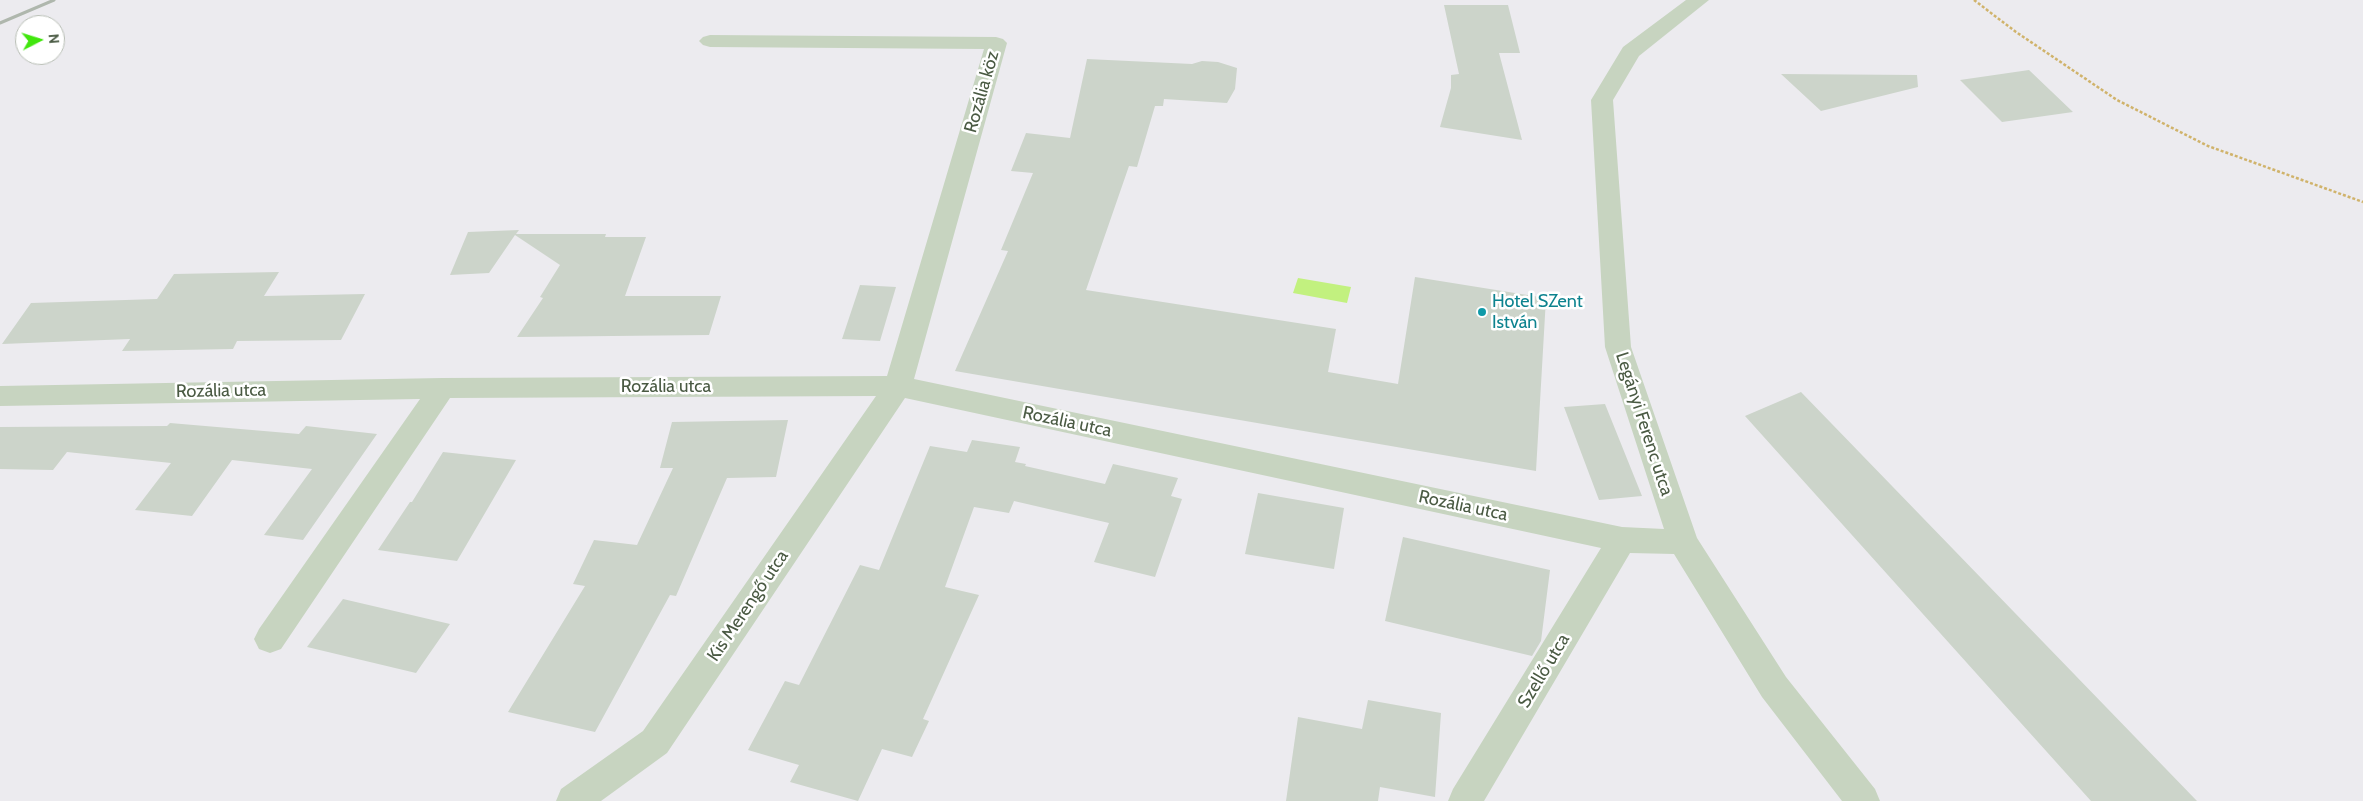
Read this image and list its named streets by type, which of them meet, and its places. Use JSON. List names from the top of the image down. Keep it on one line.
{"streets":{"street":["Rozália köz","Rozália utca","Legányi Ferenc utca","Kis Merengő utca","Szellő utca"]},"crossings":[["Rozália köz","Rozália utca"],["Rozália köz","Kis Merengő utca"],["Rozália utca","Legányi Ferenc utca"],["Rozália utca","Kis Merengő utca"],["Rozália utca","Szellő utca"]],"places":["Hotel SZent István"],"north":"right"}
